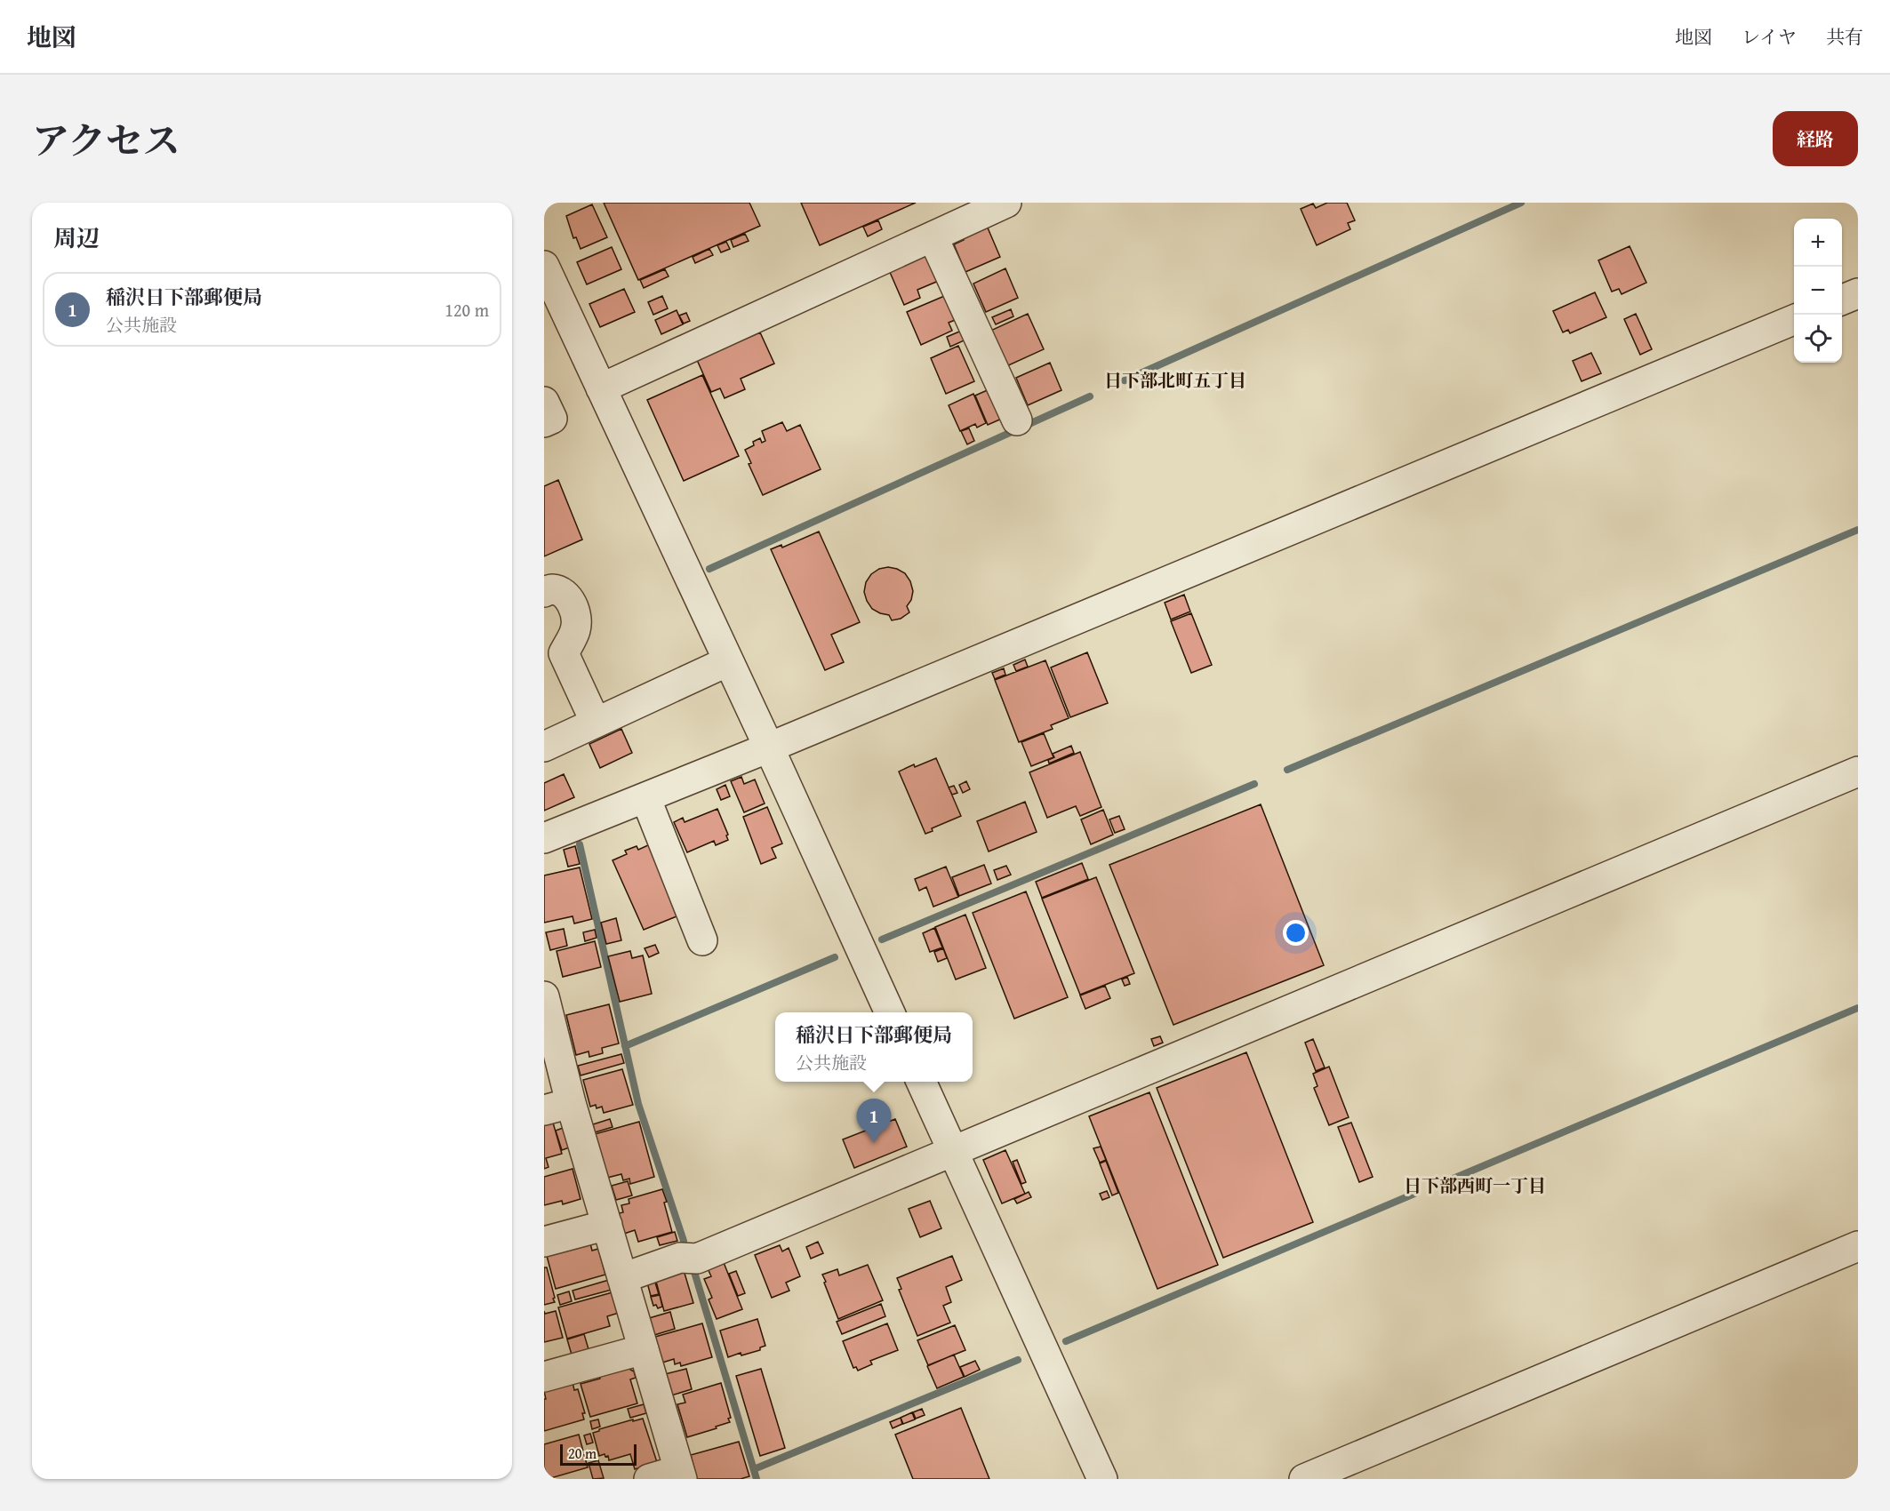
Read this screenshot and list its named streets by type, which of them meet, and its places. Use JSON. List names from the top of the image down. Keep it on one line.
{"districts":["日下部北町五丁目","日下部西町一丁目"],"scale_bar":"20 m","page":{"header":"地図","nav":["地図","レイヤ","共有"],"title":"アクセス","buttons":"経路","heading":"周辺","map_buttons":["+","−"],"list":[{"mark":"1","name":"稲沢日下部郵便局","note":"公共施設","value":"120 m"}],"popup":["稲沢日下部郵便局","公共施設"],"pins":"1","scale":"20 m"}}
